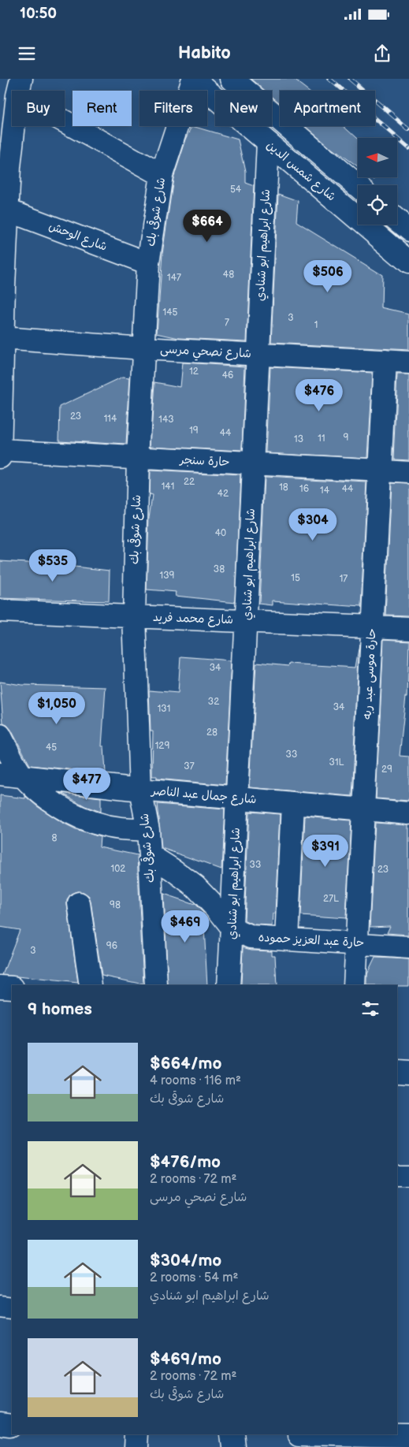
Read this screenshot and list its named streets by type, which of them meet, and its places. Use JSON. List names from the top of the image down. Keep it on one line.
{"streets":{"street":["شارع شمس الدين","شارع شوقى بك","شارع الوحش","شارع ابراهيم ابو شنادي","شارع نصحي مرسى","حارة سنجر","شارع محمد فريد","حارة موسى عبد ربه","شارع جمال عبد الناصر","حارة عبد العزيز حموده"]},"crossings":[["شارع شمس الدين","شارع شوقى بك"],["شارع شمس الدين","شارع ابراهيم ابو شنادي"],["شارع شوقى بك","شارع الوحش"],["شارع شوقى بك","شارع نصحي مرسى"],["شارع شوقى بك","حارة سنجر"],["شارع شوقى بك","شارع محمد فريد"],["شارع شوقى بك","شارع جمال عبد الناصر"],["شارع شوقى بك","حارة عبد العزيز حموده"],["شارع ابراهيم ابو شنادي","شارع نصحي مرسى"],["شارع ابراهيم ابو شنادي","حارة سنجر"],["شارع ابراهيم ابو شنادي","شارع محمد فريد"],["شارع ابراهيم ابو شنادي","شارع جمال عبد الناصر"],["شارع ابراهيم ابو شنادي","حارة عبد العزيز حموده"],["شارع نصحي مرسى","حارة موسى عبد ربه"],["حارة سنجر","حارة موسى عبد ربه"],["شارع محمد فريد","حارة موسى عبد ربه"],["حارة موسى عبد ربه","شارع جمال عبد الناصر"],["حارة موسى عبد ربه","حارة عبد العزيز حموده"]],"house_numbers":["54","48","147","145","3","7","1","12","46","23","114","143","19","44","9","11","13","22","141","18","16","44","14","42","40","38","139","15","17","34","32","34","131","28","129","45","33","31L","37","29","8","33","102","23","27L","98","96","3"],"north":"left","page":{"status":"10:50","header":"Habito","chip":["Buy","Rent","Filters","New","Apartment"],"price":["$664","$506","$476","$304","$535","$1,050","$477","$391","$469"],"heading":"9 homes","list":[{"name":"$664/mo","note":"4 rooms · 116 m² · شارع شوقى بك"},{"name":"$476/mo","note":"2 rooms · 72 m² · شارع نصحي مرسى"},{"name":"$304/mo","note":"2 rooms · 54 m² · شارع ابراهيم ابو شنادي"},{"name":"$469/mo","note":"2 rooms · 72 m² · شارع شوقى بك"}]}}
